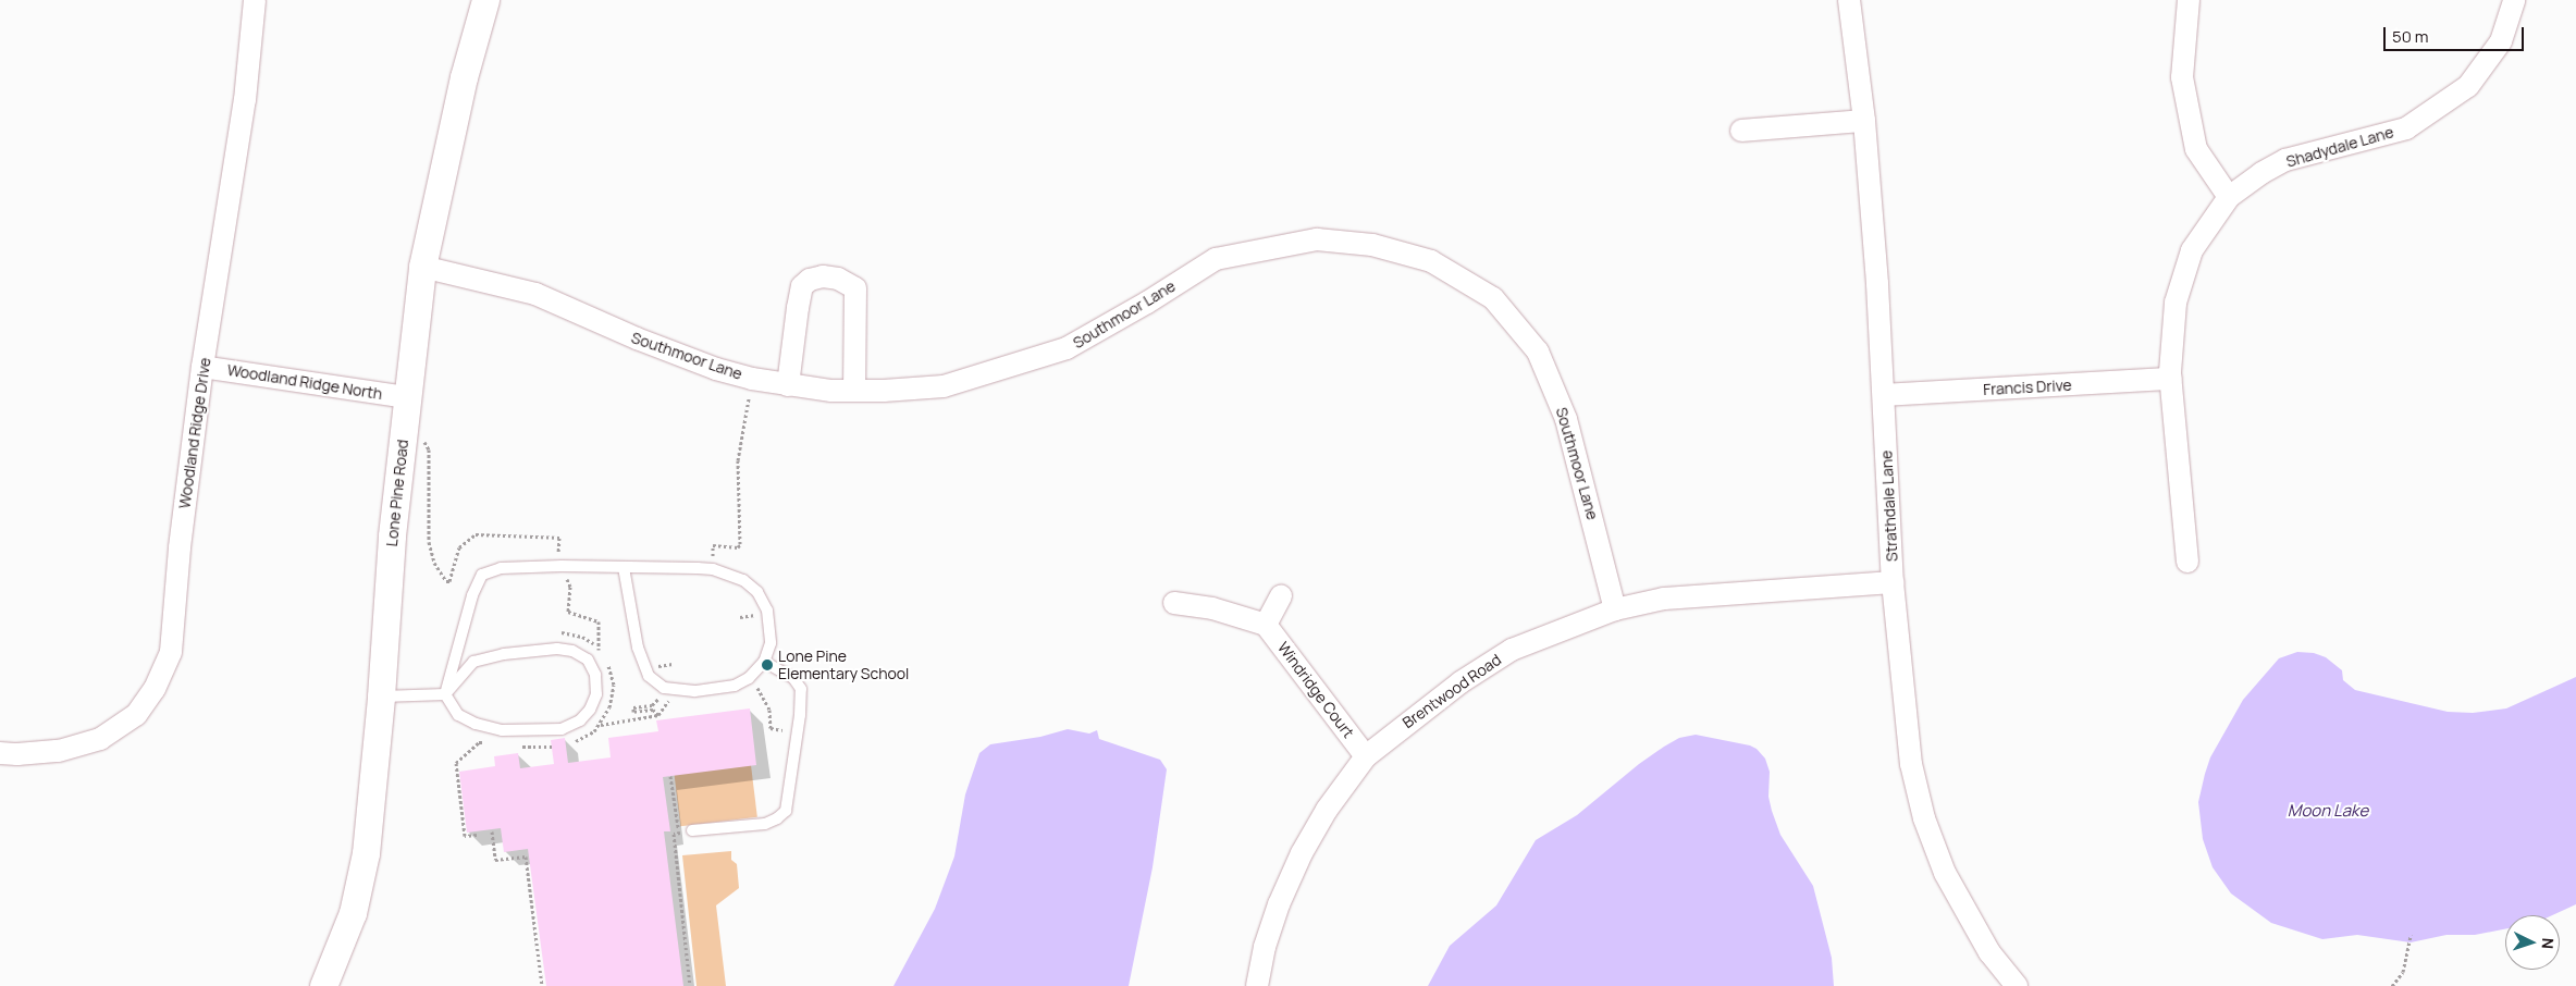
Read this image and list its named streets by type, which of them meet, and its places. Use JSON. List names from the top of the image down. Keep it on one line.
{"streets":{"street":["Shadydale Lane","Southmoor Lane","Woodland Ridge North","Francis Drive","Woodland Ridge Drive","Lone Pine Road","Strathdale Lane","Windridge Court","Brentwood Road"]},"crossings":[["Shadydale Lane","Francis Drive"],["Southmoor Lane","Lone Pine Road"],["Southmoor Lane","Brentwood Road"],["Woodland Ridge North","Woodland Ridge Drive"],["Woodland Ridge North","Lone Pine Road"],["Francis Drive","Strathdale Lane"],["Strathdale Lane","Brentwood Road"],["Windridge Court","Brentwood Road"]],"water":["Moon Lake"],"places":["Lone Pine Elementary School"],"scale_bar":"50 m","north":"right"}
